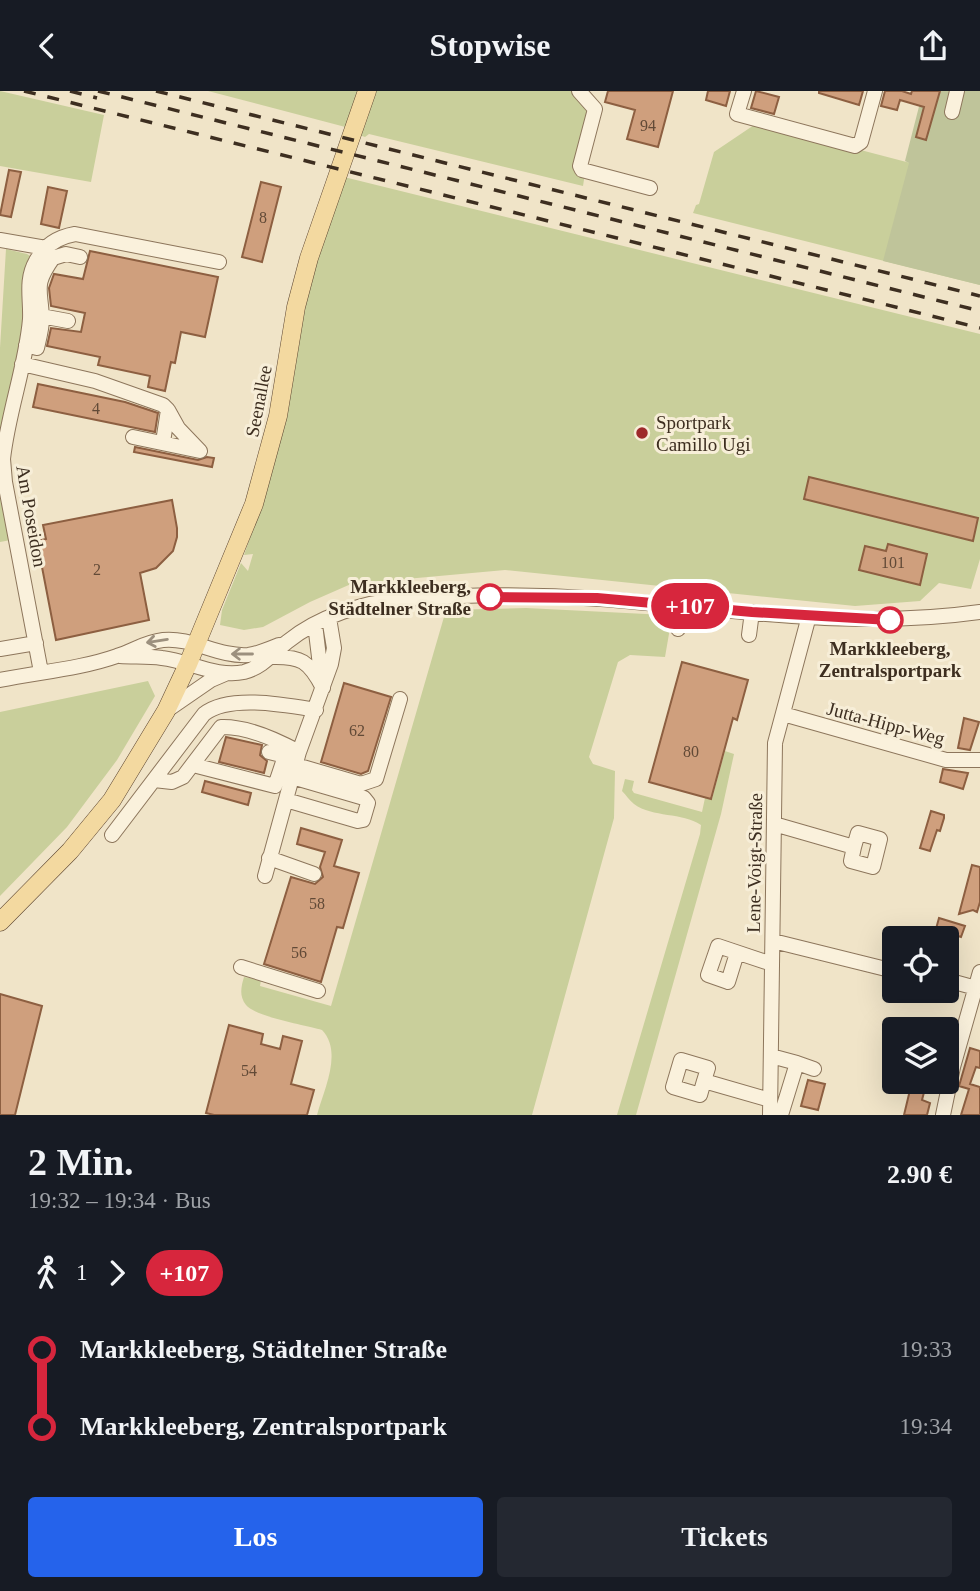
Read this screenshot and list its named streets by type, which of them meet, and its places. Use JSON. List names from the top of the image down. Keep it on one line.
{"streets":{"main road":["Seenallee"],"street":["Am Poseidon","Jutta-Hipp-Weg","Lene-Voigt-Straße"]},"crossings":[["Jutta-Hipp-Weg","Lene-Voigt-Straße"]],"places":["Sportpark Camillo Ugi","Markkleeberg, Städtelner Straße","Markkleeberg, Zentralsportpark"],"lines":["bus line +107"],"house_numbers":["94","8","4","101","2","62","80","58","56","54"],"page":{"header":"Stopwise","on_map":"+107","heading":["2 Min.","19:32 – 19:34 · Bus","2.90 €"],"legs":["1","+107"],"list":[{"name":"Markkleeberg, Städtelner Straße","value":"19:33"},{"name":"Markkleeberg, Zentralsportpark","value":"19:34"}],"buttons":["Los","Tickets"]}}
